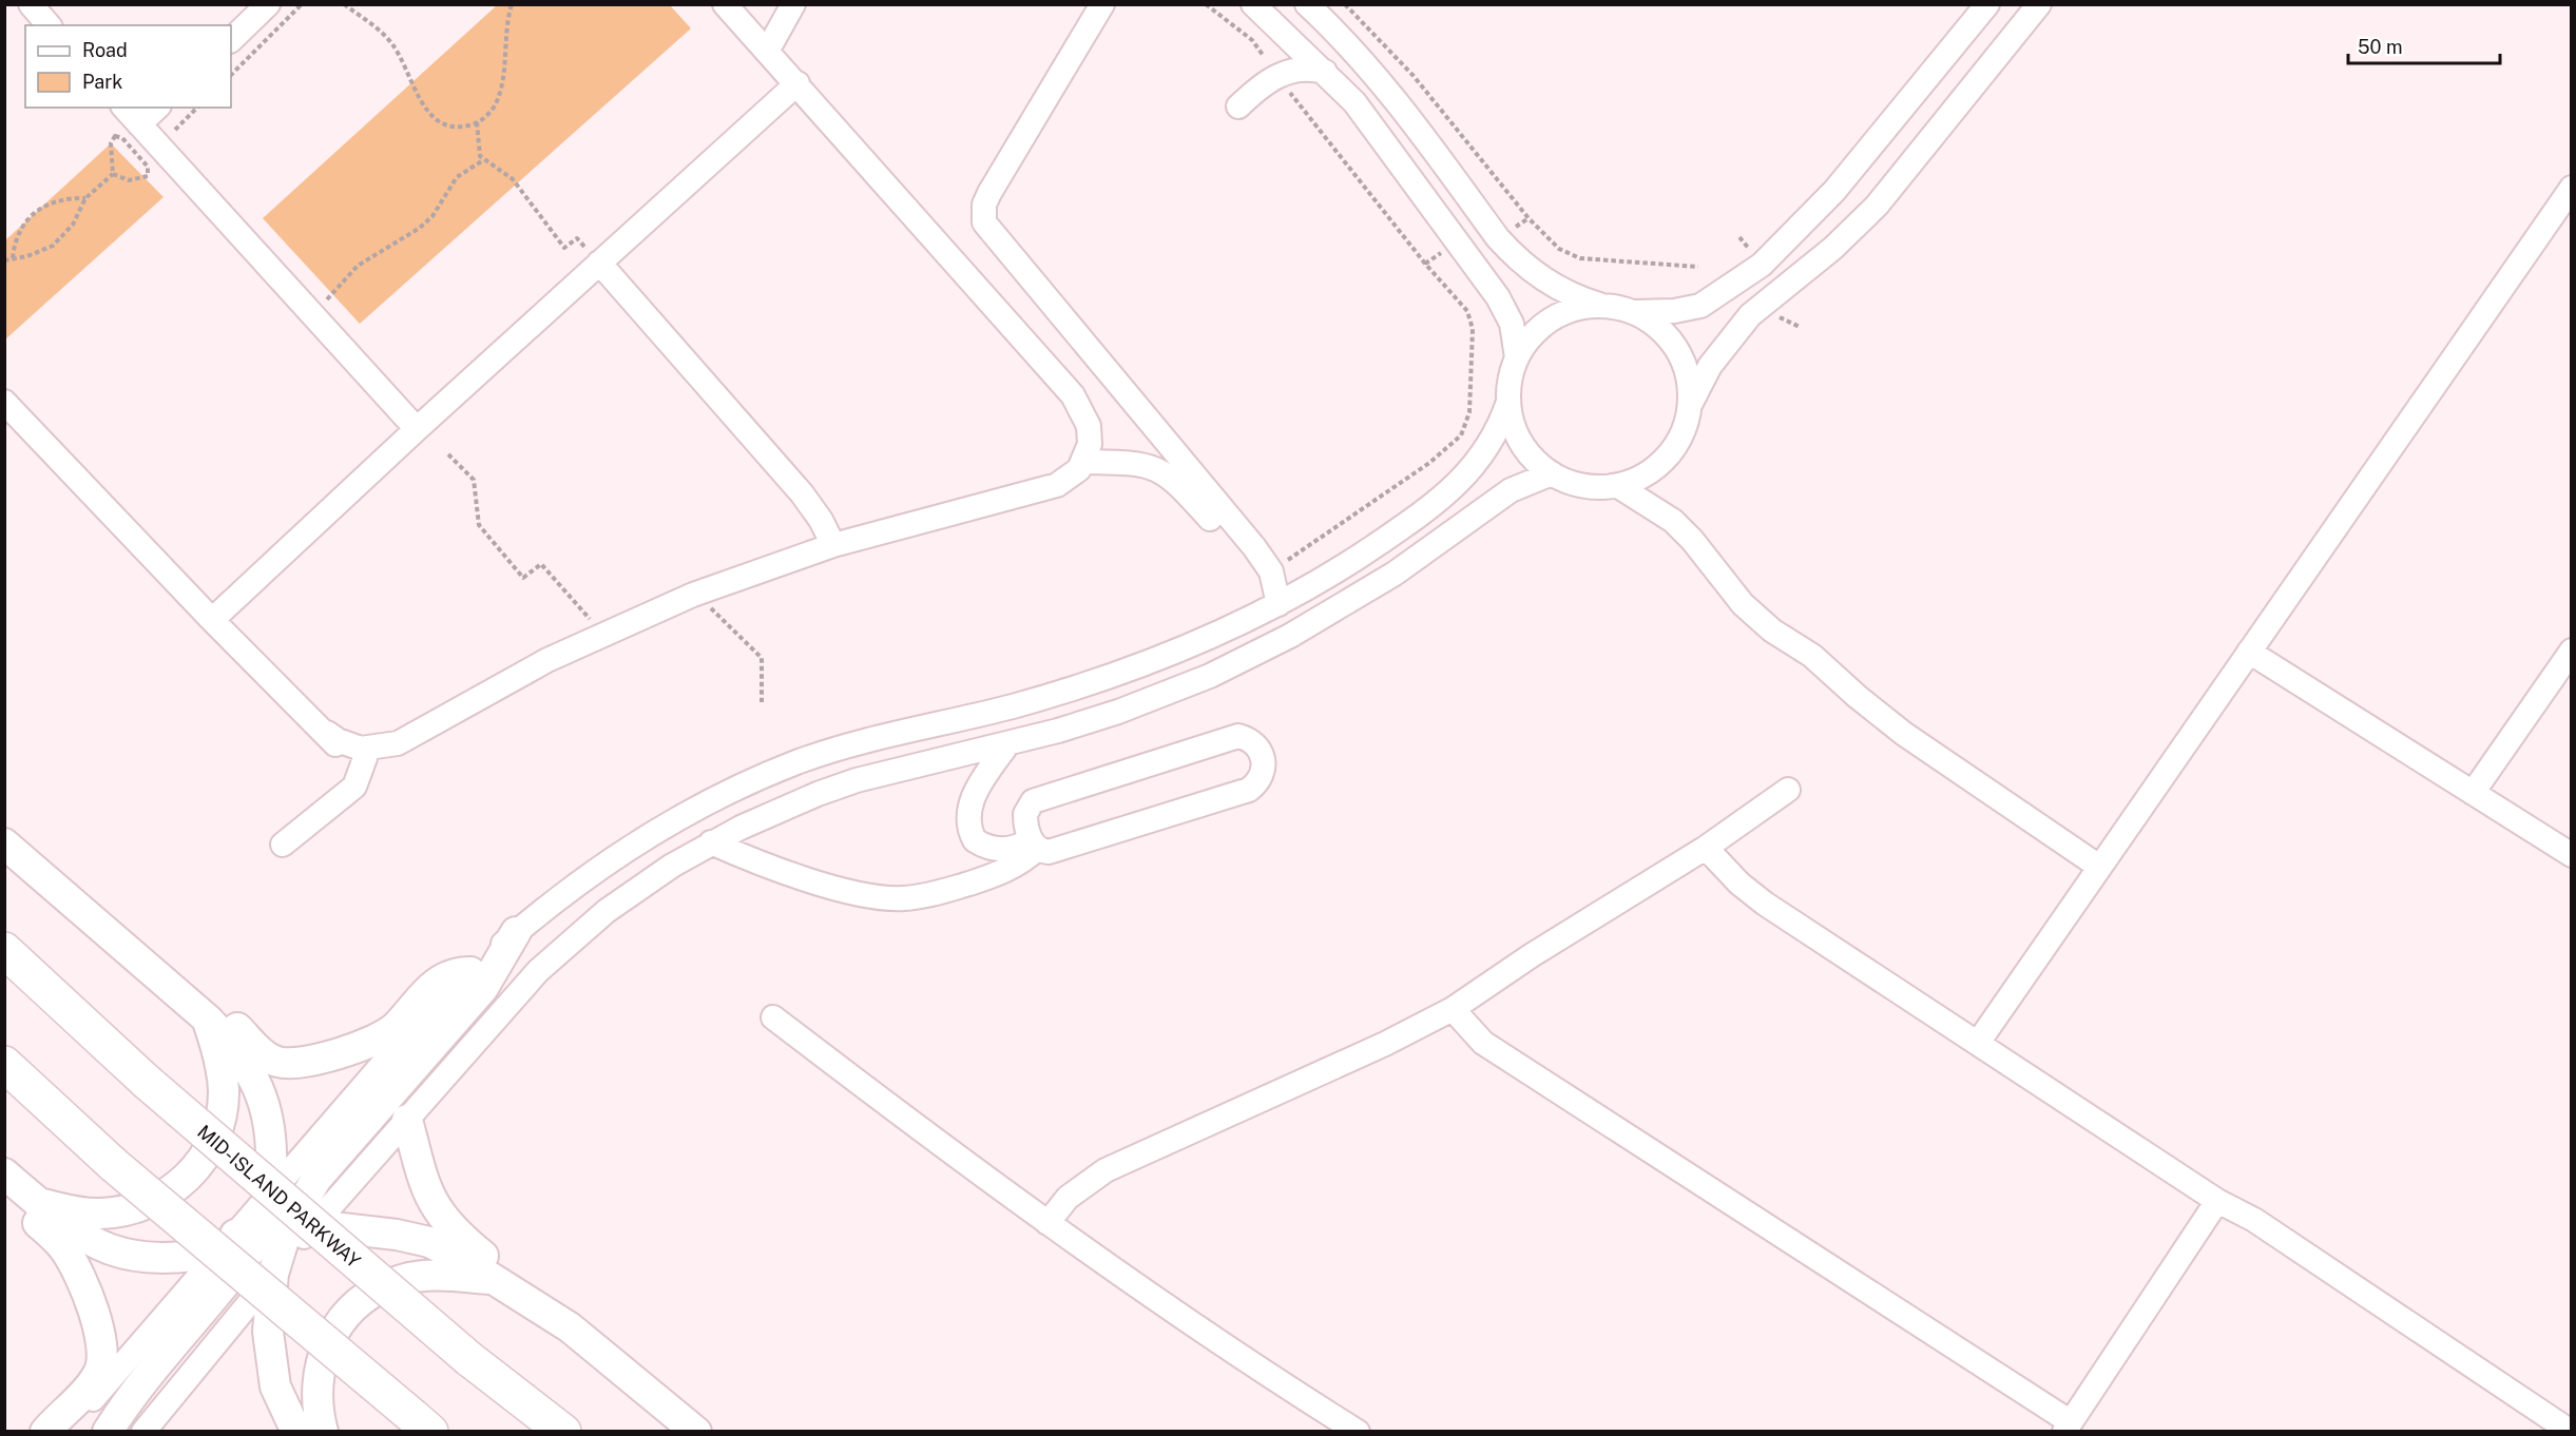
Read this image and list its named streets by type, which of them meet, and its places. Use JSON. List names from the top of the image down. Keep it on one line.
{"streets":{"highway":["MID-ISLAND PARKWAY"]},"legend":["Road","Park"],"scale_bar":"50 m"}
